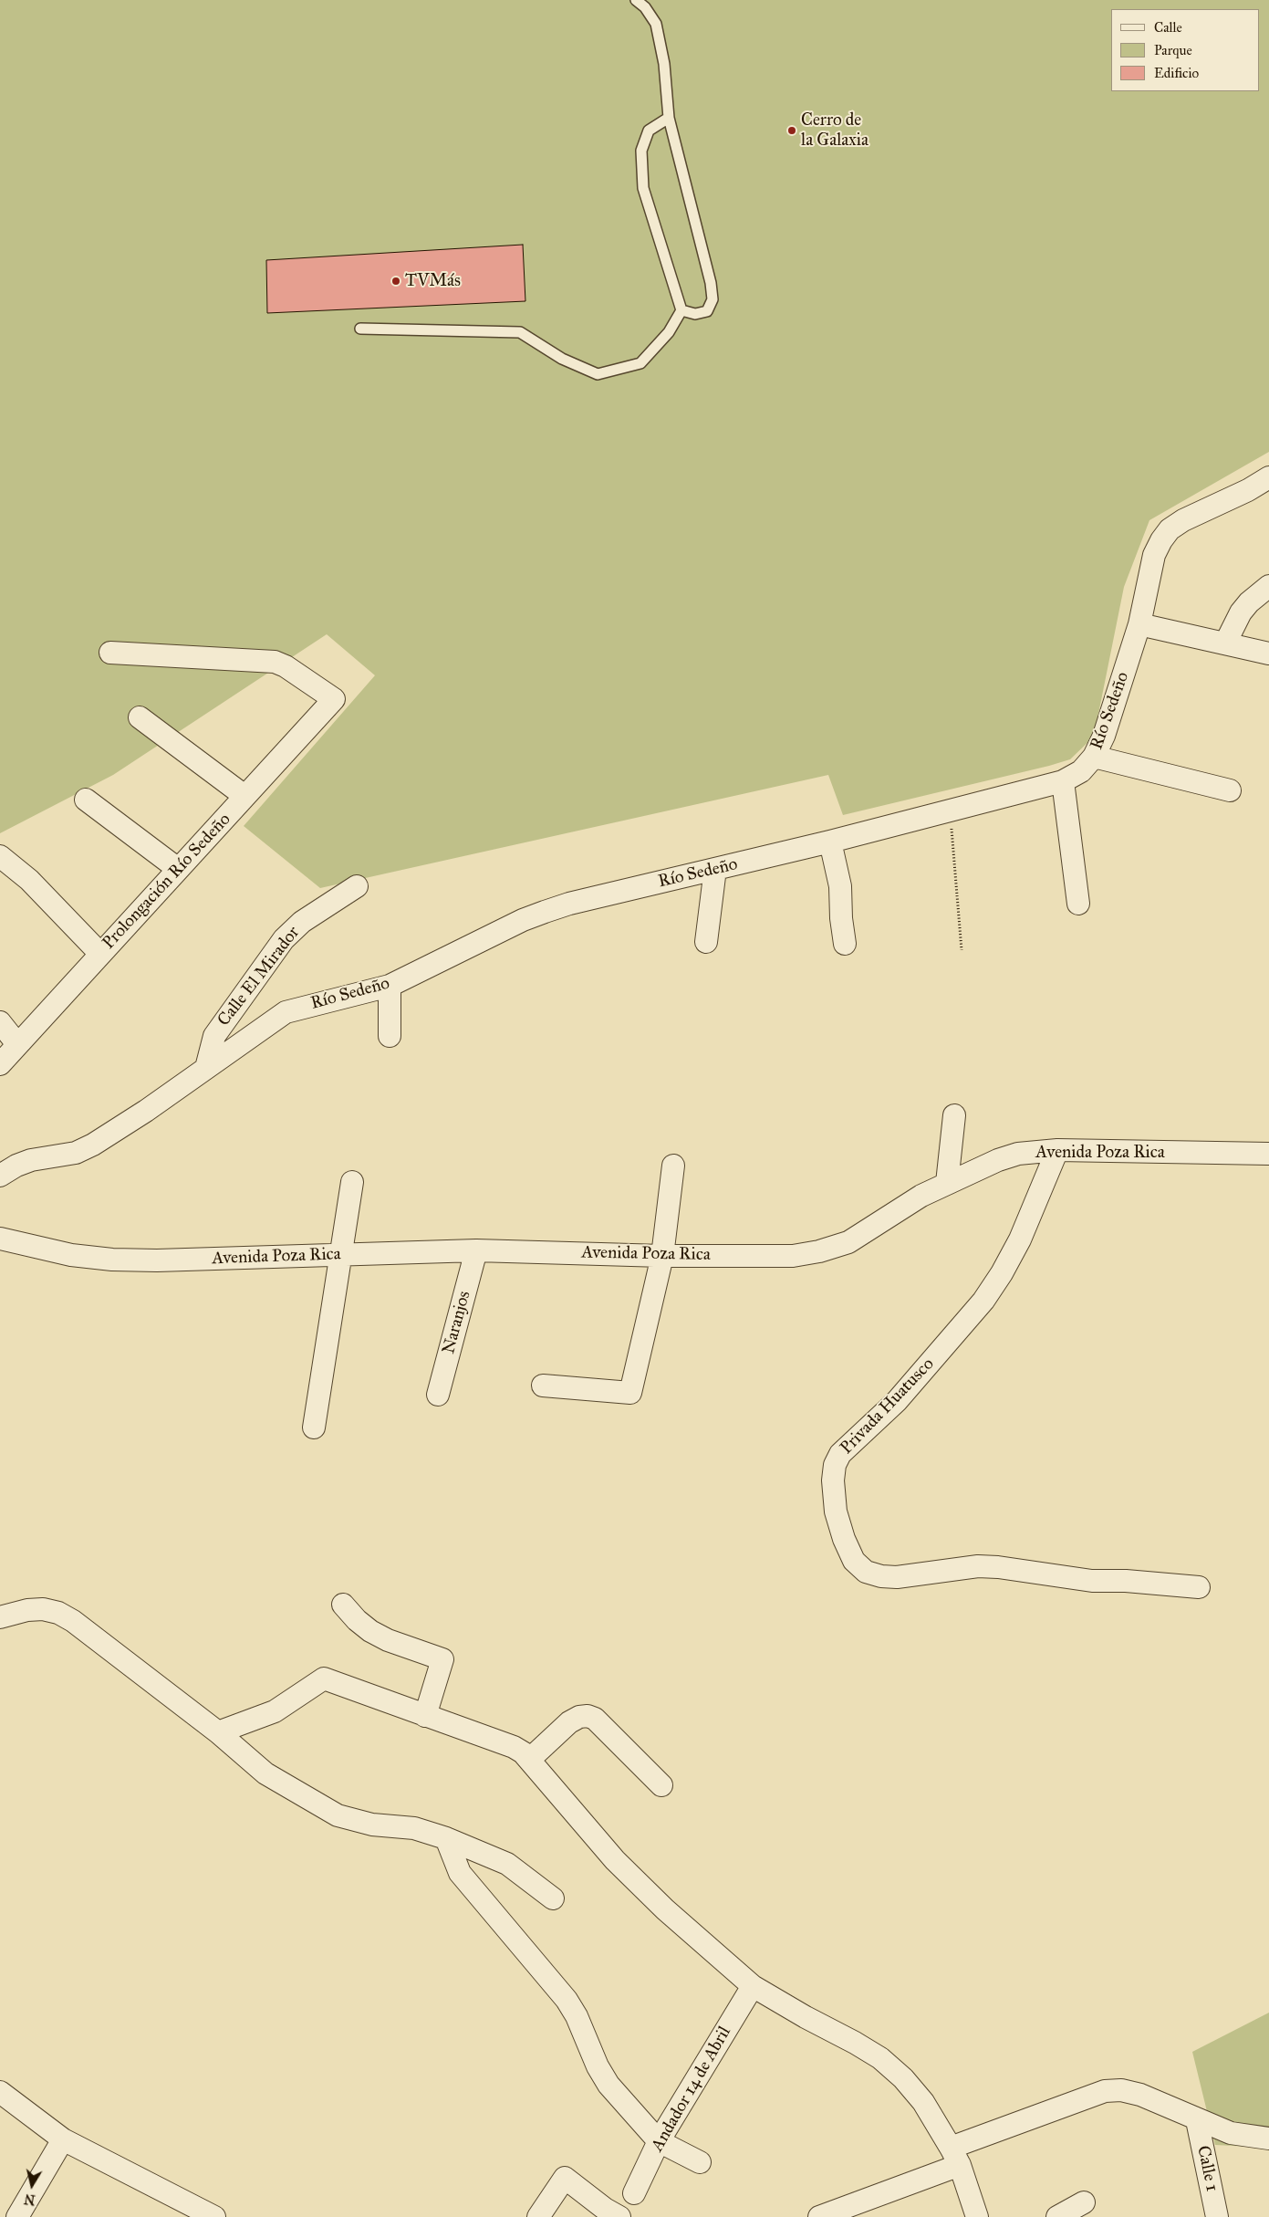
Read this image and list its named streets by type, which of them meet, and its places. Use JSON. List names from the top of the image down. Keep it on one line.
{"streets":{"street":["Río Sedeño","Prolongación Río Sedeño","Calle El Mirador","Avenida Poza Rica","Naranjos","Privada Huatusco","Andador 14 de Abril","Calle 1"]},"crossings":[["Río Sedeño","Calle El Mirador"],["Avenida Poza Rica","Naranjos"],["Avenida Poza Rica","Privada Huatusco"]],"places":["Cerro de la Galaxia","TVMás"],"legend":["Calle","Parque","Edificio"],"north":"bottom"}
